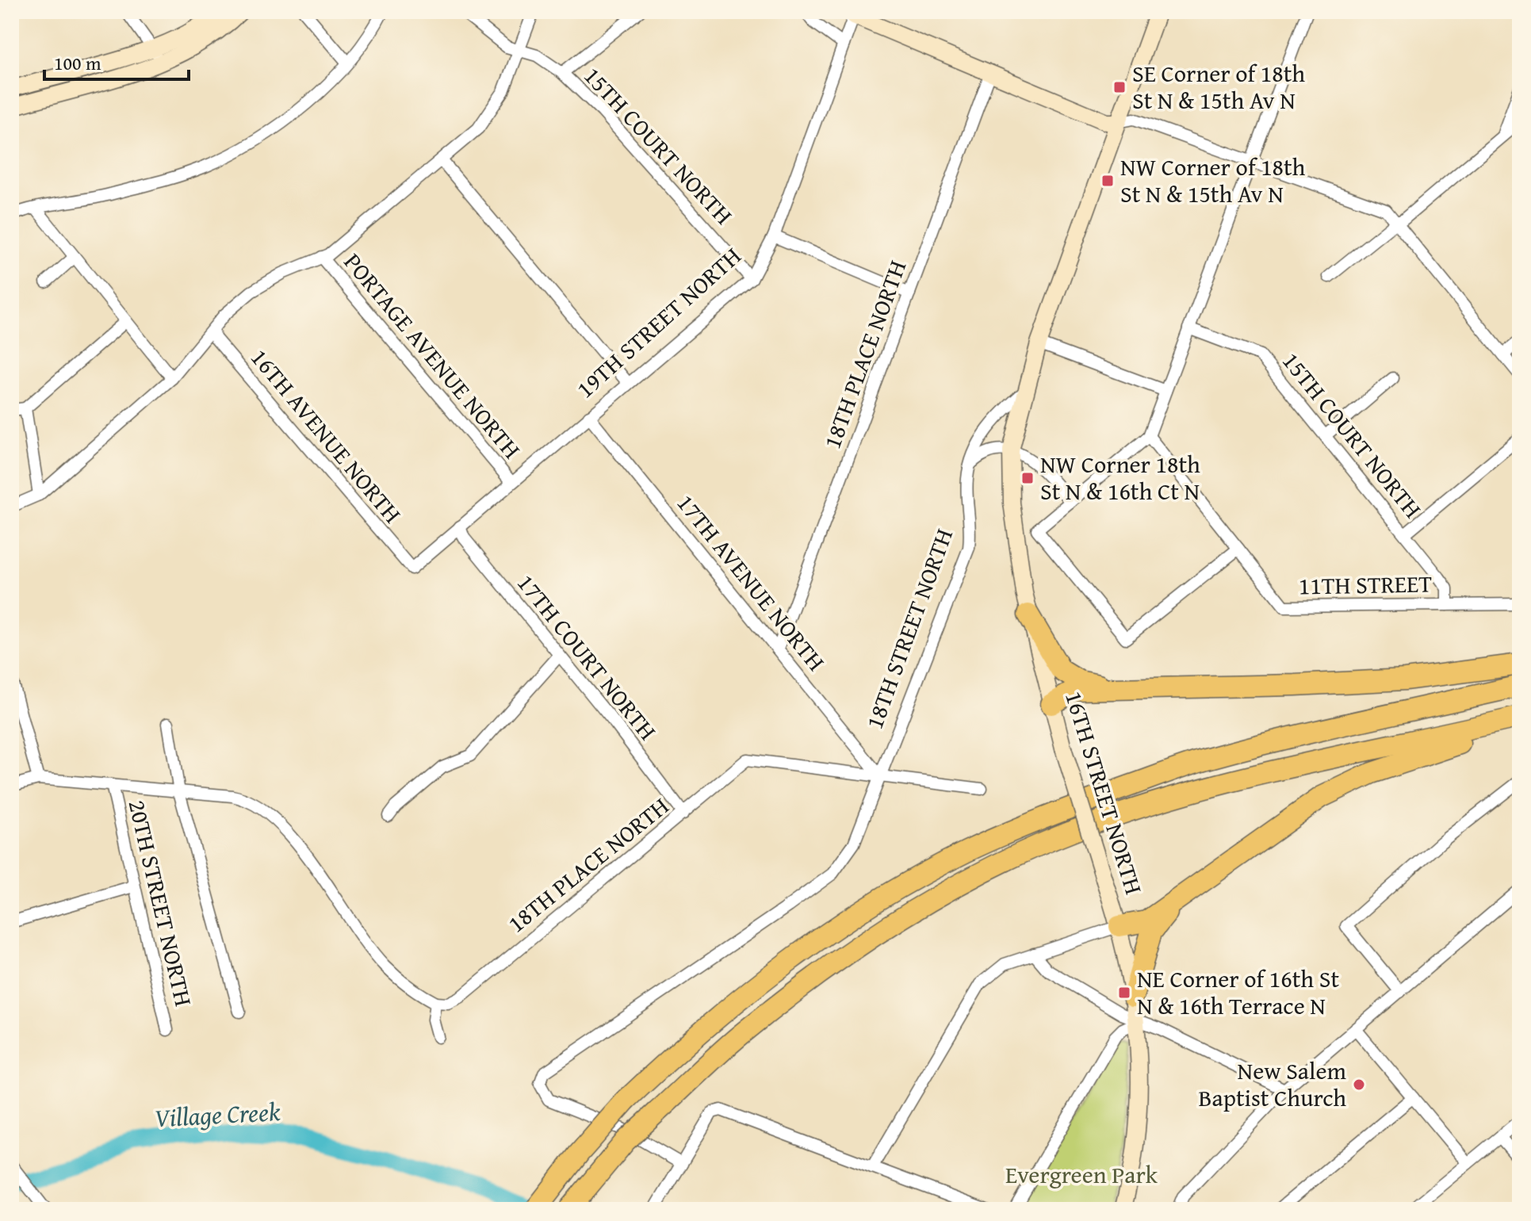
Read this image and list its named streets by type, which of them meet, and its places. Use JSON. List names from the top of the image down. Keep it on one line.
{"streets":{"street":["15TH COURT NORTH","19TH STREET NORTH","18TH PLACE NORTH","PORTAGE AVENUE NORTH","16TH AVENUE NORTH","17TH AVENUE NORTH","11TH STREET","18TH STREET NORTH","17TH COURT NORTH","16TH STREET NORTH","20TH STREET NORTH"]},"crossings":[["15TH COURT NORTH","19TH STREET NORTH"],["15TH COURT NORTH","11TH STREET"],["19TH STREET NORTH","PORTAGE AVENUE NORTH"],["19TH STREET NORTH","16TH AVENUE NORTH"],["19TH STREET NORTH","17TH AVENUE NORTH"],["19TH STREET NORTH","17TH COURT NORTH"],["18TH PLACE NORTH","17TH AVENUE NORTH"],["18TH PLACE NORTH","18TH STREET NORTH"],["18TH PLACE NORTH","17TH COURT NORTH"],["17TH AVENUE NORTH","18TH STREET NORTH"],["18TH STREET NORTH","16TH STREET NORTH"]],"water":["Village Creek"],"parks":["Evergreen Park"],"places":{"transit":["SE Corner of 18th St N & 15th Av N","NW Corner of 18th St N & 15th Av N","NW Corner 18th St N & 16th Ct N","NE Corner of 16th St N & 16th Terrace N"],"other":["New Salem Baptist Church"]},"scale_bar":"100 m"}
